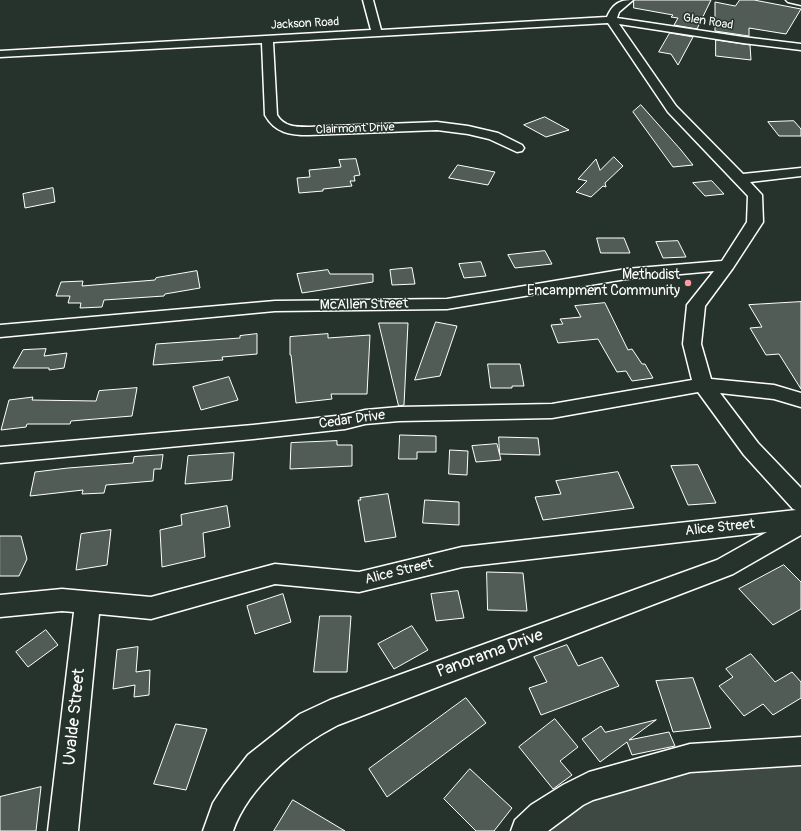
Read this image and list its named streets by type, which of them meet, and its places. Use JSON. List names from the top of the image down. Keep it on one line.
{"streets":{"street":["Glen Road","Jackson Road","Clairmont Drive","McAllen Street","Cedar Drive","Alice Street","Panorama Drive","Uvalde Street"]},"crossings":[["Glen Road","Jackson Road"],["Jackson Road","Clairmont Drive"],["Alice Street","Uvalde Street"]],"places":["Methodist Encampment Community"]}
